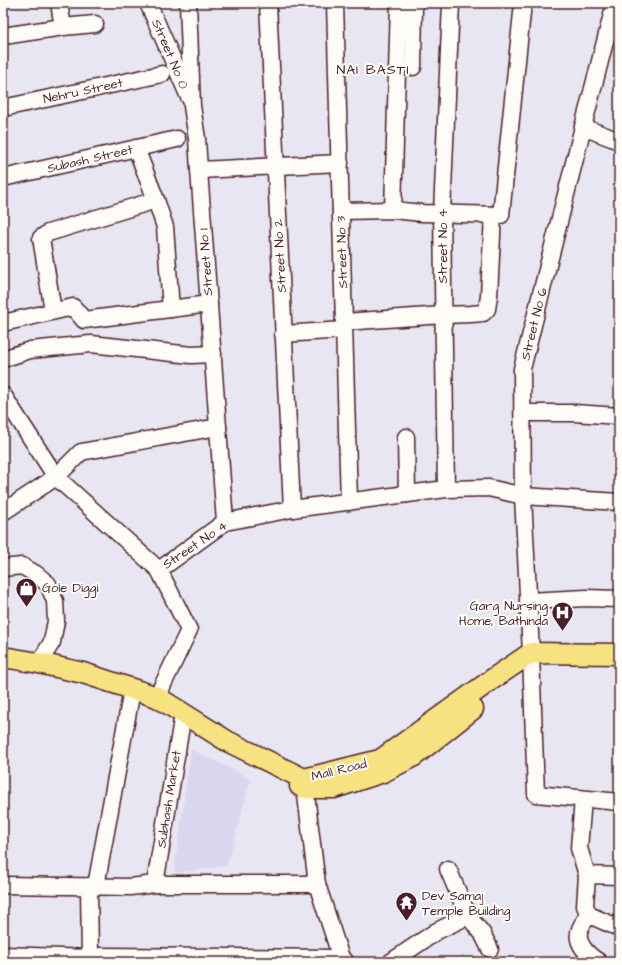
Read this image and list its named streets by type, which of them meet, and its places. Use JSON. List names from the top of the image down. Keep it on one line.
{"streets":{"main road":["Mall Road"],"street":["Street No 0","Nehru Street","Subash Street","Street No 4","Street No 3","Street No 2","Street No 1","Street No 6","Subhash Market"]},"crossings":[["Street No 0","Street No 1"],["Street No 4","Street No 3"],["Street No 4","Street No 2"],["Street No 4","Street No 1"],["Street No 4","Street No 6"],["Street No 6","Mall Road"],["Mall Road","Subhash Market"]],"districts":["NAI BASTI"],"places":{"shop":["Gole Diggi"],"hospital":["Garg Nursing Home, Bathinda"],"temple":["Dev Samaj Temple Building"]}}
